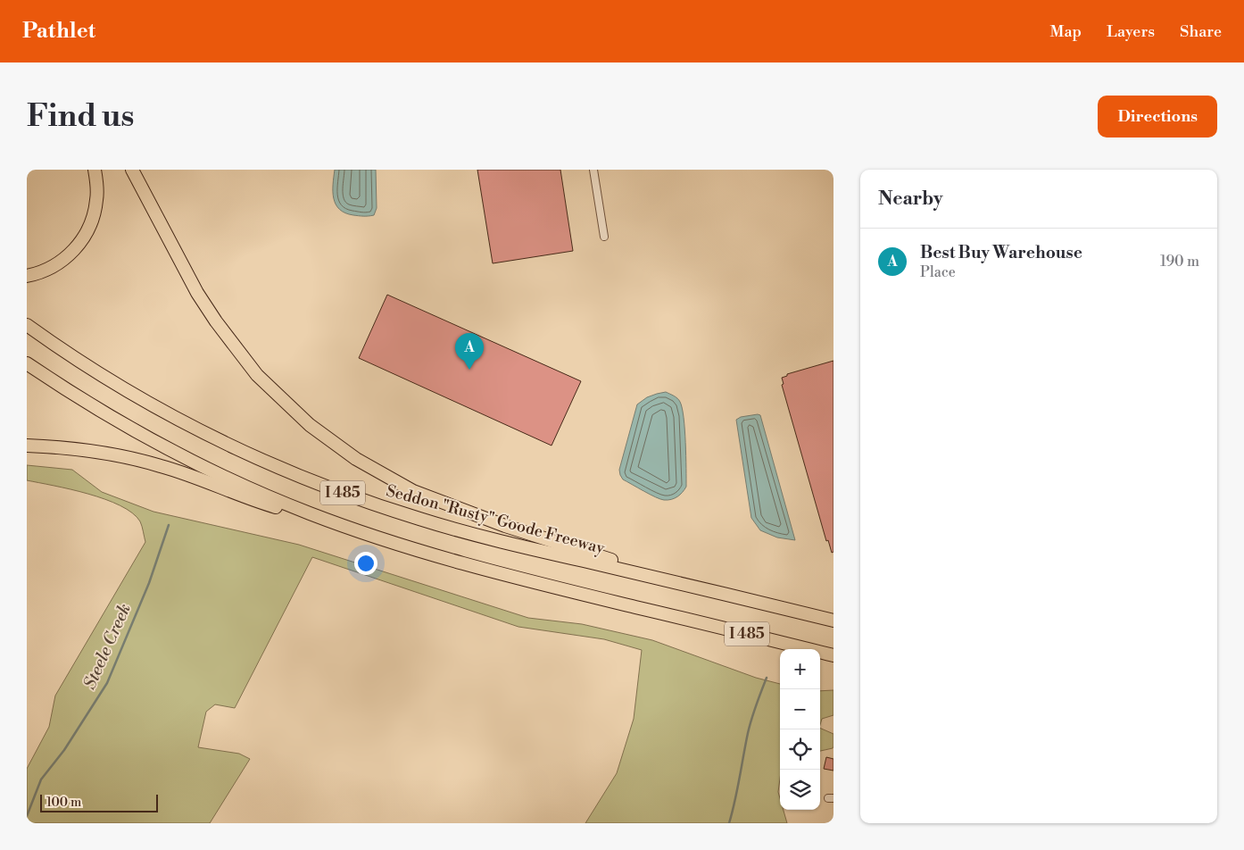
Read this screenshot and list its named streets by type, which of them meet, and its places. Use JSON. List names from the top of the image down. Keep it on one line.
{"streets":{"highway":["I 485","Seddon \"Rusty\" Goode Freeway"]},"water":["Steele Creek"],"scale_bar":"100 m","page":{"header":"Pathlet","nav":["Map","Layers","Share"],"buttons":"Directions","title":"Find us","heading":"Nearby","list":[{"mark":"A","name":"Best Buy Warehouse","note":"Place","value":"190 m"}],"pins":"A","map_buttons":["+","−"],"scale":"100 m"}}
